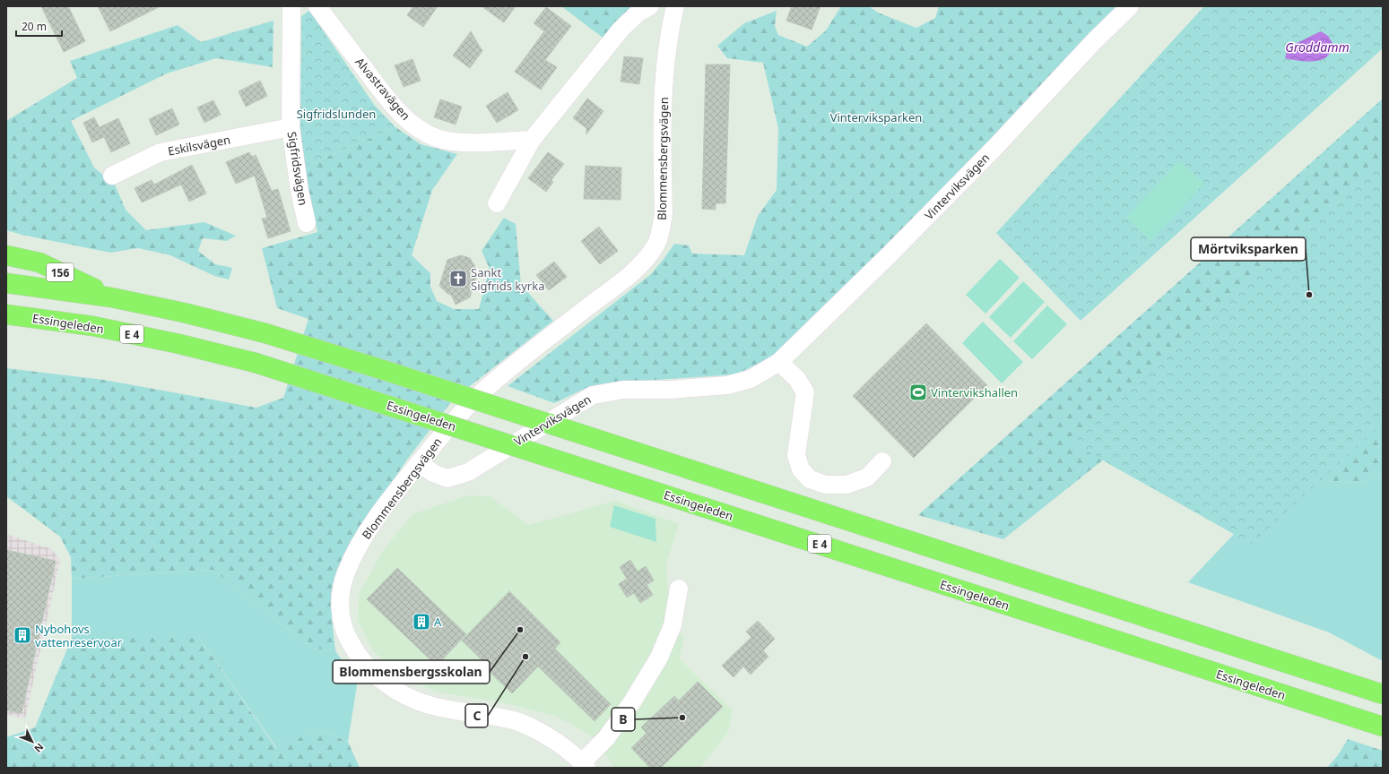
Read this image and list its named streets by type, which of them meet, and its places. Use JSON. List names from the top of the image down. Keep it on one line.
{"streets":{"highway":["156","Essingeleden","E 4"],"street":["Alvastravägen","Eskilsvägen","Blommensbergsvägen","Sigfridsvägen","Vinterviksvägen"]},"crossings":[["Eskilsvägen","Sigfridsvägen"],["Blommensbergsvägen","Vinterviksvägen"]],"water":["Groddamm"],"parks":["Sigfridslunden","Vinterviksparken"],"places":{"church":["Sankt Sigfrids kyrka"],"other":["Mörtviksparken","Blommensbergsskolan","C","B"],"sports":["Vintervikshallen"],"building":["A","Nybohovs vattenreservoar"]},"scale_bar":"20 m","north":"bottom right"}
